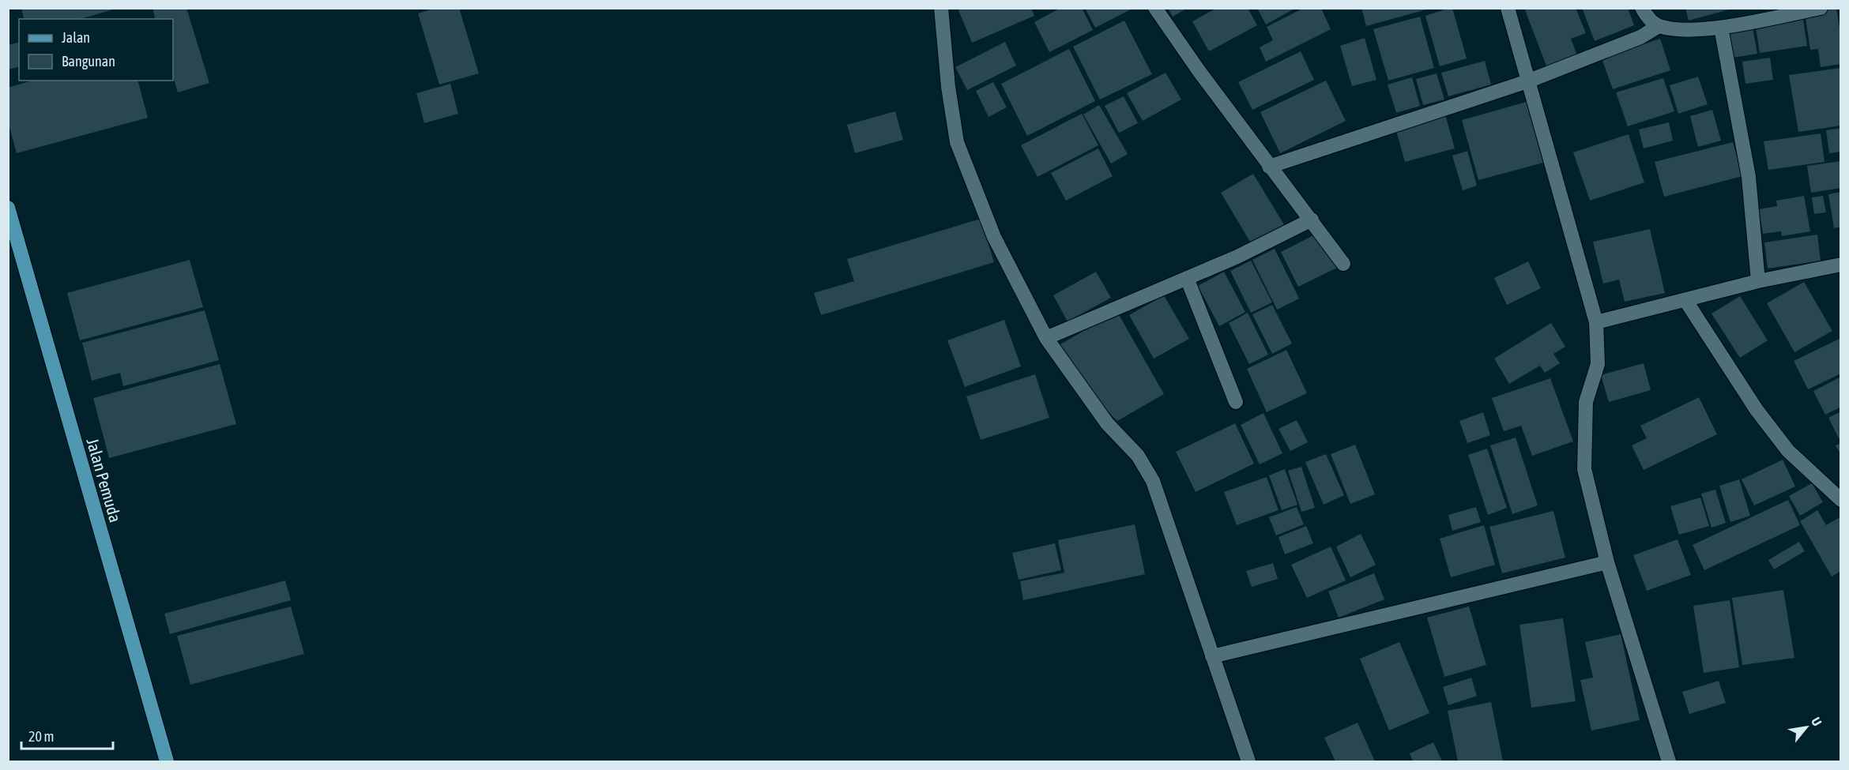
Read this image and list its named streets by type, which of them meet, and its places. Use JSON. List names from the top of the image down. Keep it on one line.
{"streets":{"main road":["Jalan Pemuda"]},"legend":["Jalan","Bangunan"],"scale_bar":"20 m","north":"top right"}
